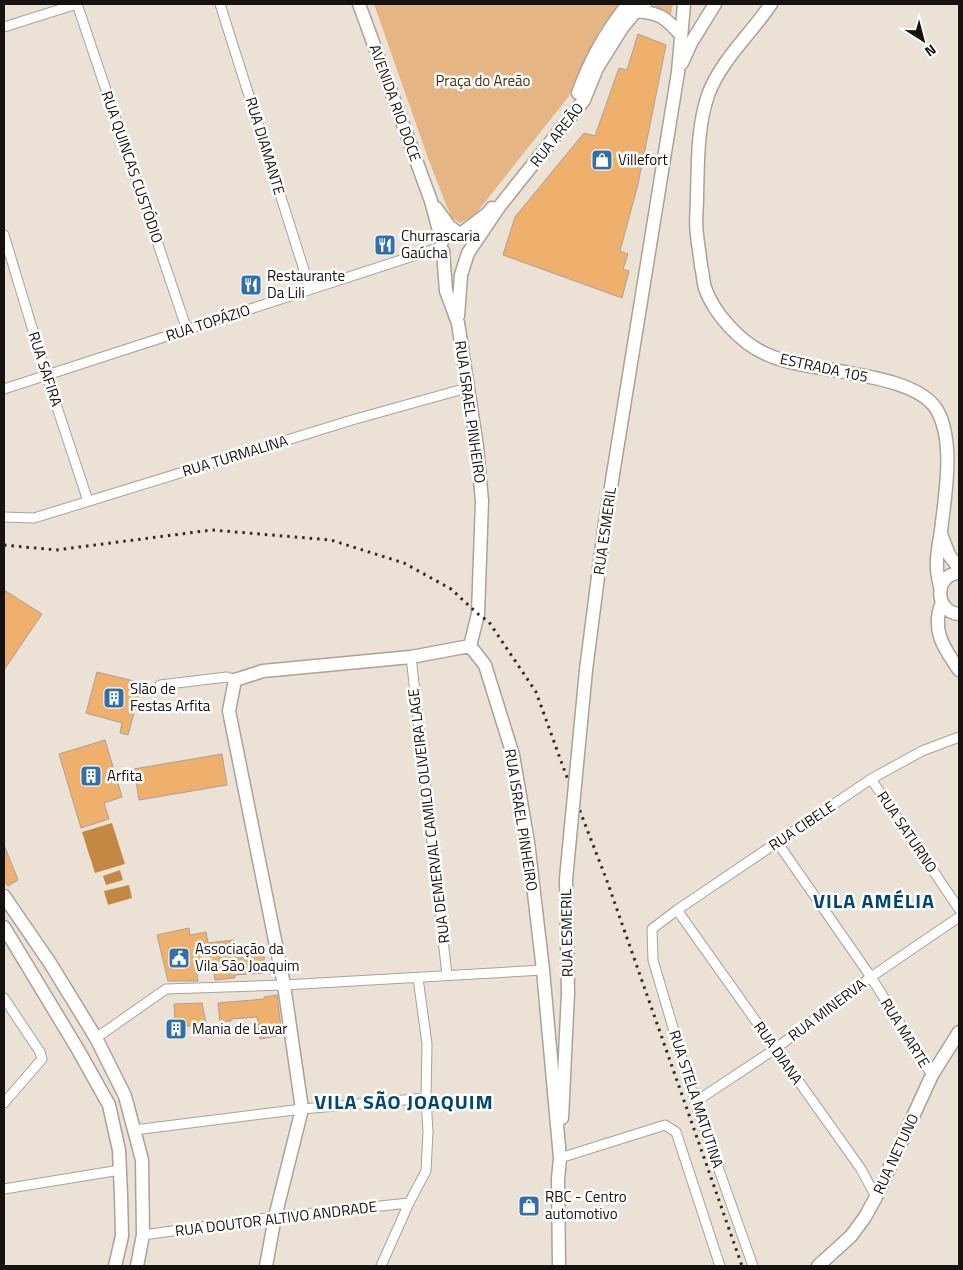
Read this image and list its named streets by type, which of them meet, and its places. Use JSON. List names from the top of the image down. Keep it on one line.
{"streets":{"street":["AVENIDA RIO DOCE","RUA AREÃO","RUA DIAMANTE","RUA QUINCAS CUSTÓDIO","RUA TOPÁZIO","ESTRADA 105","RUA SAFIRA","RUA ISRAEL PINHEIRO","RUA TURMALINA","RUA ESMERIL","RUA DEMERVAL CAMILO OLIVEIRA LAGE","RUA CIBELE","RUA SATURNO","RUA MINERVA","RUA MARTE","RUA DIANA","RUA STELA MATUTINA","RUA NETUNO","RUA DOUTOR ALTIVO ANDRADE"]},"crossings":[["AVENIDA RIO DOCE","RUA AREÃO"],["AVENIDA RIO DOCE","RUA TOPÁZIO"],["AVENIDA RIO DOCE","RUA ISRAEL PINHEIRO"],["RUA AREÃO","RUA TOPÁZIO"],["RUA AREÃO","RUA ISRAEL PINHEIRO"],["RUA DIAMANTE","RUA TOPÁZIO"],["RUA QUINCAS CUSTÓDIO","RUA TOPÁZIO"],["RUA TOPÁZIO","RUA SAFIRA"],["RUA TOPÁZIO","RUA ISRAEL PINHEIRO"],["RUA SAFIRA","RUA TURMALINA"],["RUA ISRAEL PINHEIRO","RUA TURMALINA"],["RUA ISRAEL PINHEIRO","RUA ESMERIL"],["RUA CIBELE","RUA SATURNO"],["RUA CIBELE","RUA MARTE"],["RUA CIBELE","RUA DIANA"],["RUA CIBELE","RUA STELA MATUTINA"],["RUA MINERVA","RUA MARTE"],["RUA MINERVA","RUA DIANA"],["RUA MINERVA","RUA STELA MATUTINA"],["RUA MARTE","RUA NETUNO"],["RUA DIANA","RUA NETUNO"]],"districts":["VILA AMÉLIA","VILA SÃO JOAQUIM"],"parks":["Praça do Areão"],"places":{"shop":["Villefort","RBC - Centro automotivo"],"restaurant":["Churrascaria Gaúcha","Restaurante Da Lili"],"building":["Slão de Festas Arfita","Arfita","Mania de Lavar"],"public building":["Associação da Vila São Joaquim"]},"north":"bottom right"}
